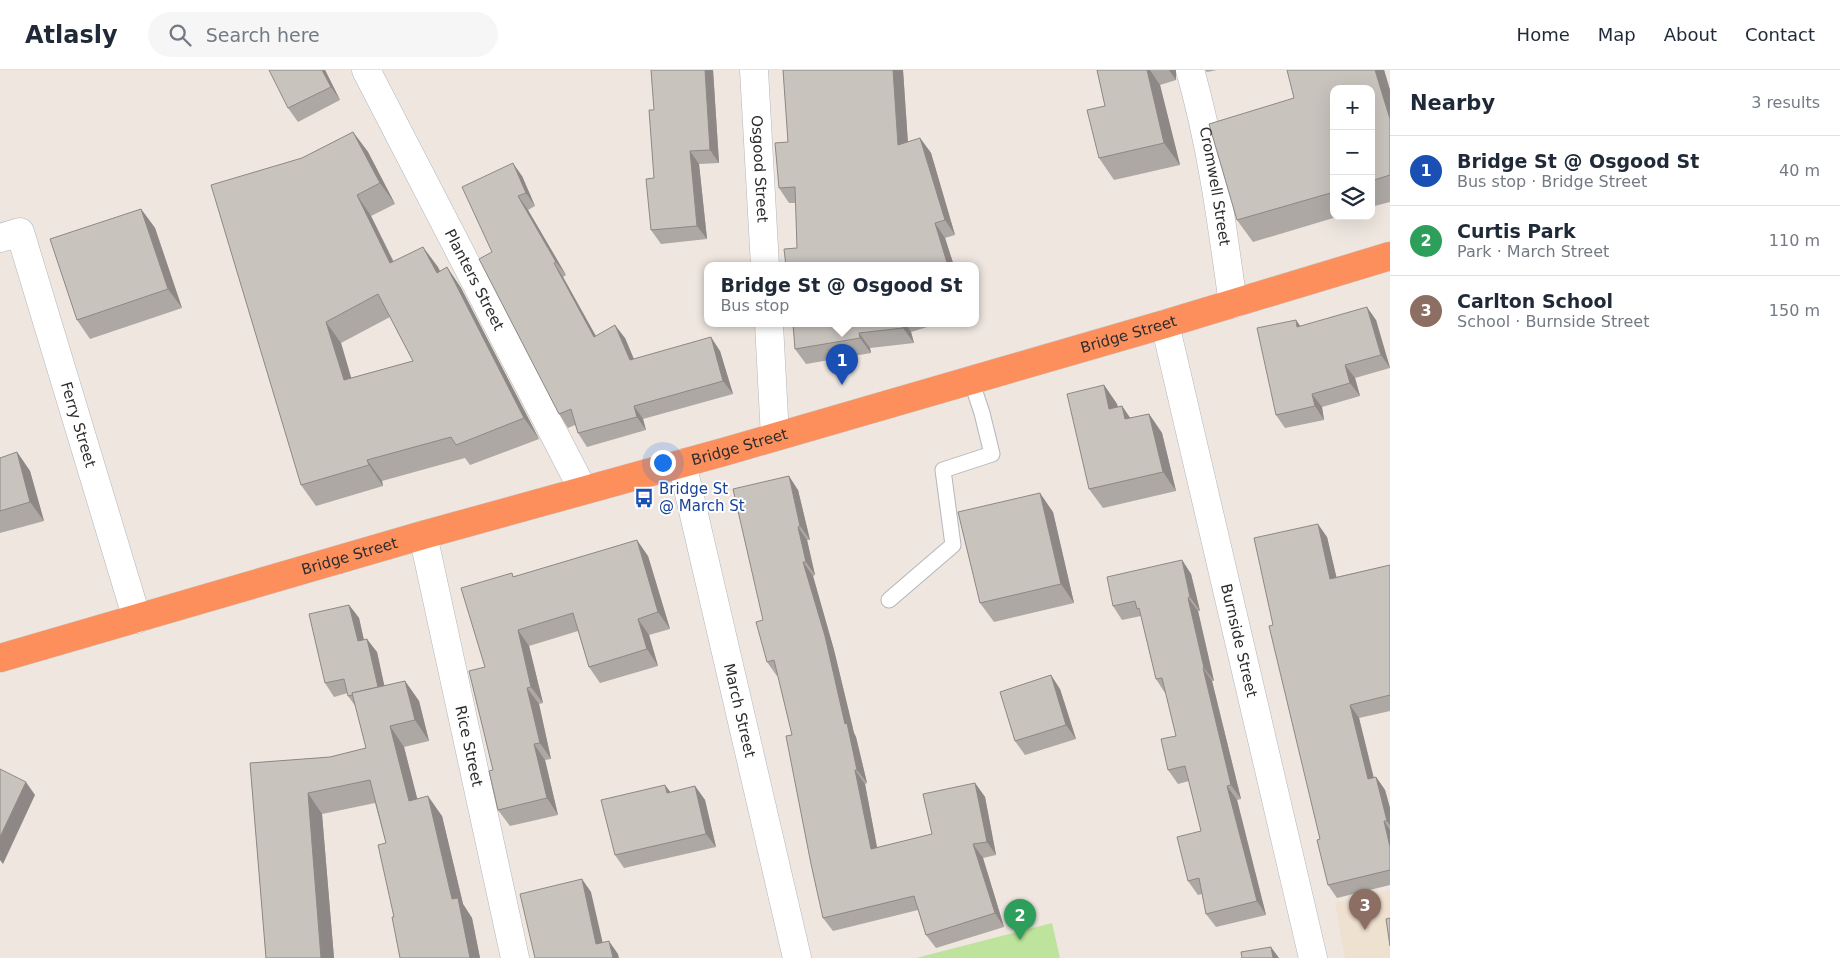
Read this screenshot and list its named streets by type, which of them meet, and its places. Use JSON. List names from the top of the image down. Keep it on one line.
{"streets":{"highway":["Bridge Street"],"street":["Osgood Street","Cromwell Street","Planters Street","Ferry Street","Burnside Street","March Street","Rice Street"]},"crossings":[["Cromwell Street","Bridge Street"],["Planters Street","Bridge Street"],["Bridge Street","Ferry Street"],["Bridge Street","Burnside Street"],["Bridge Street","March Street"],["Bridge Street","Rice Street"]],"places":{"bus stop":["Bridge St @ March St"]},"page":{"header":"Atlasly","search":"Search here","nav":["Home","Map","About","Contact"],"heading":["Nearby","3 results"],"map_buttons":["+","−"],"list":[{"mark":"1","name":"Bridge St @ Osgood St","note":"Bus stop · Bridge Street","value":"40 m"},{"mark":"2","name":"Curtis Park","note":"Park · March Street","value":"110 m"},{"mark":"3","name":"Carlton School","note":"School · Burnside Street","value":"150 m"}],"popup":["Bridge St @ Osgood St","Bus stop"],"pins":["1","3","2"]}}
